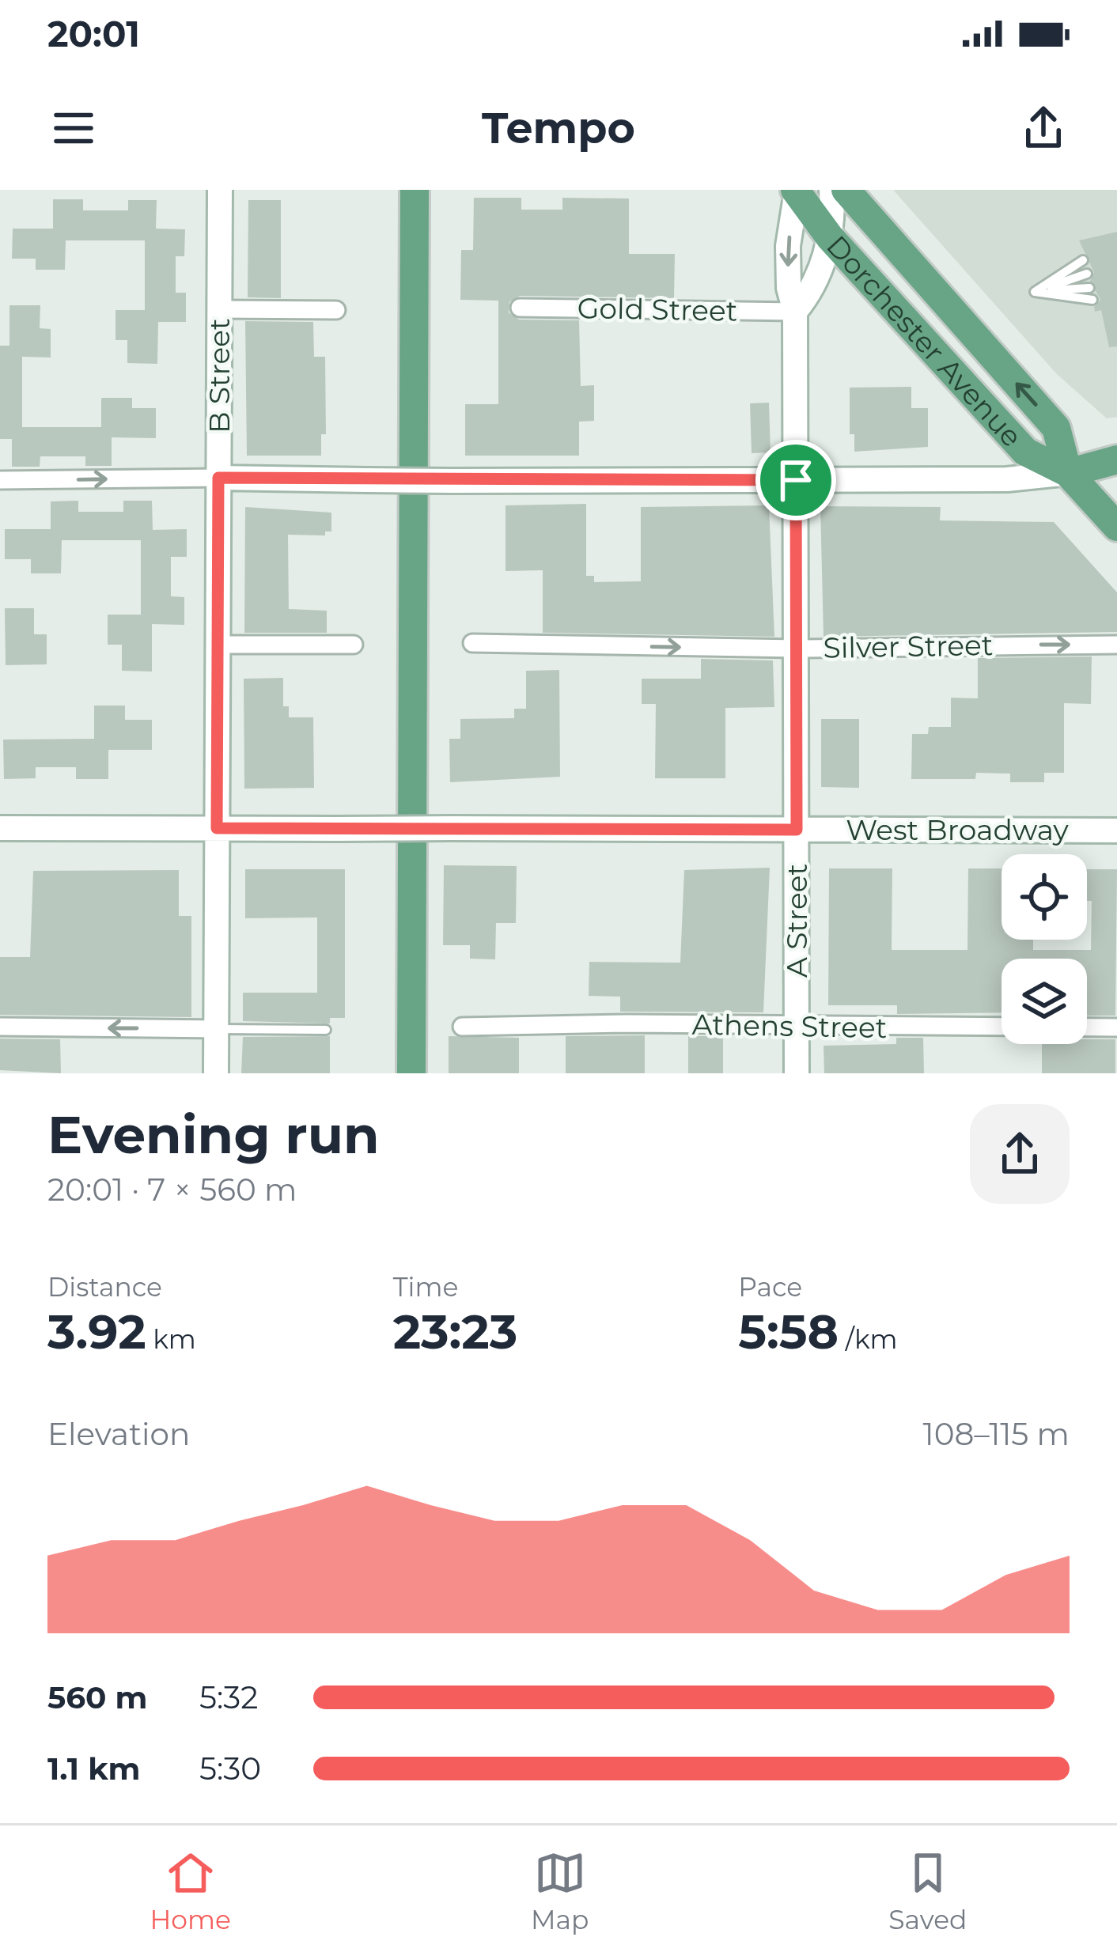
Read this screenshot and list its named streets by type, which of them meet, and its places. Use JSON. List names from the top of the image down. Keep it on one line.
{"streets":{"main road":["Dorchester Avenue","B Street","West Broadway","A Street"],"street":["Gold Street","Silver Street","Athens Street"]},"crossings":[["Gold Street","A Street"],["Dorchester Avenue","A Street"],["B Street","West Broadway"],["Silver Street","A Street"],["West Broadway","A Street"],["A Street","Athens Street"]],"one_way":["Silver Street"],"page":{"status":"20:01","header":"Tempo","heading":["Evening run","20:01 · 7 × 560 m"],"stats":[["Distance","3.92 km"],["Time","23:23"],["Pace","5:58 /km"]],"chart":["Elevation","108–115 m"],"list":[{"name":"560 m","note":"5:32"},{"name":"1.1 km","note":"5:30"}],"tabs":["Home","Map","Saved"]}}
